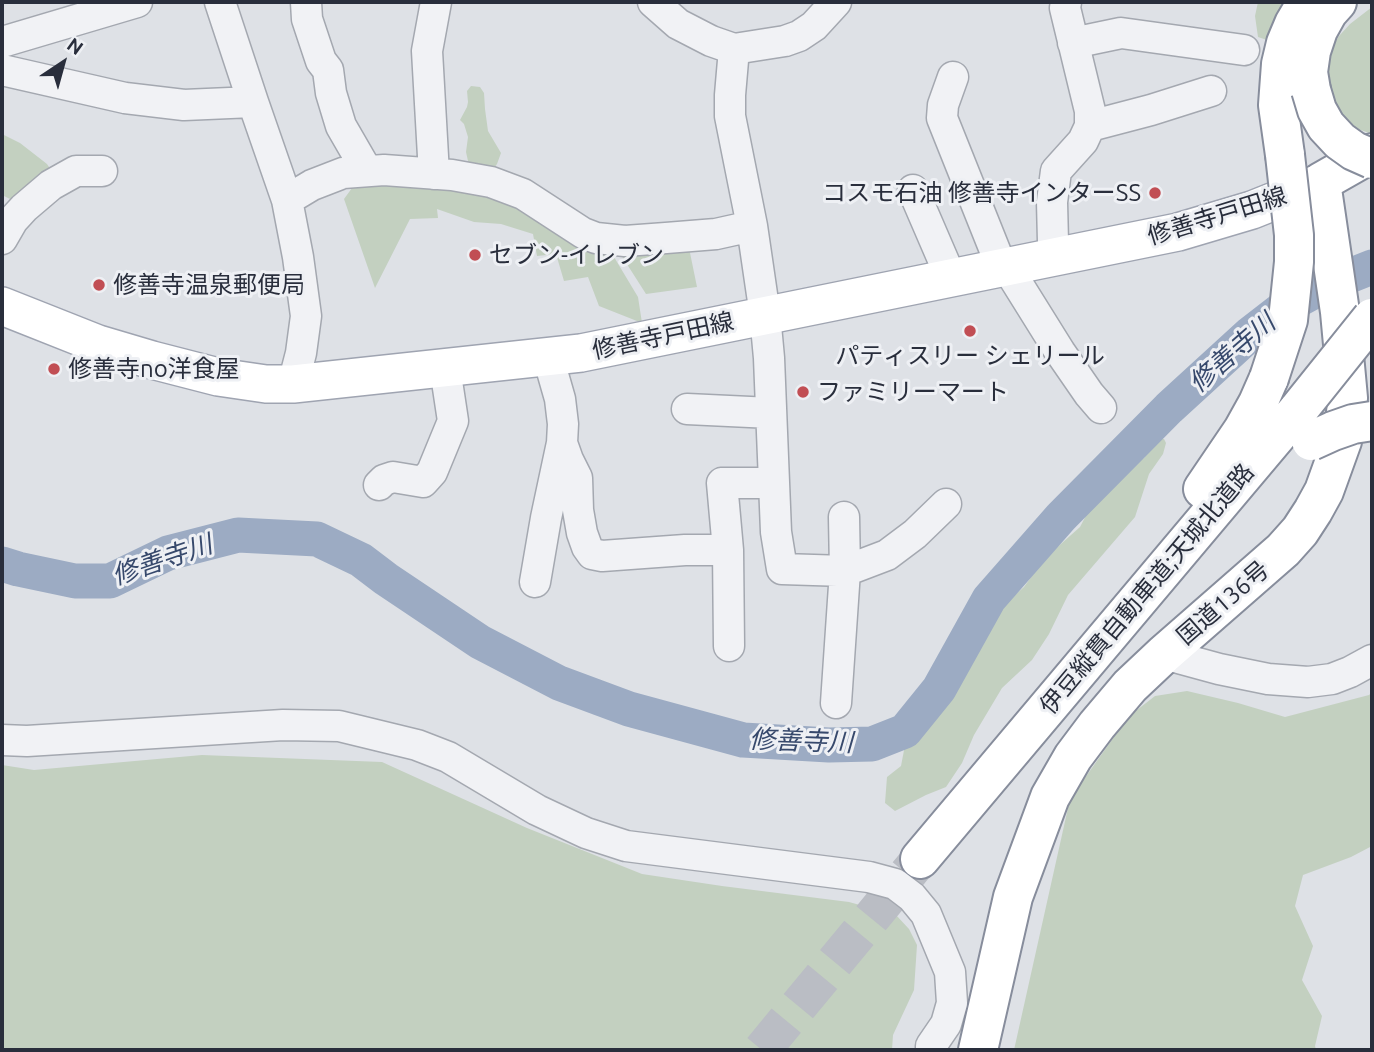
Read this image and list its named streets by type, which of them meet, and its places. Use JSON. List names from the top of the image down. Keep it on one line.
{"streets":{"highway":["伊豆縦貫自動車道;天城北道路","国道136号"],"main road":["修善寺戸田線"]},"crossings":[["修善寺戸田線","国道136号"],["伊豆縦貫自動車道;天城北道路","国道136号"]],"water":["修善寺川"],"places":["コスモ石油 修善寺インターSS","セブン-イレブン","修善寺温泉郵便局","パティスリー シェリール","修善寺no洋食屋","ファミリーマート"],"north":"top right"}
